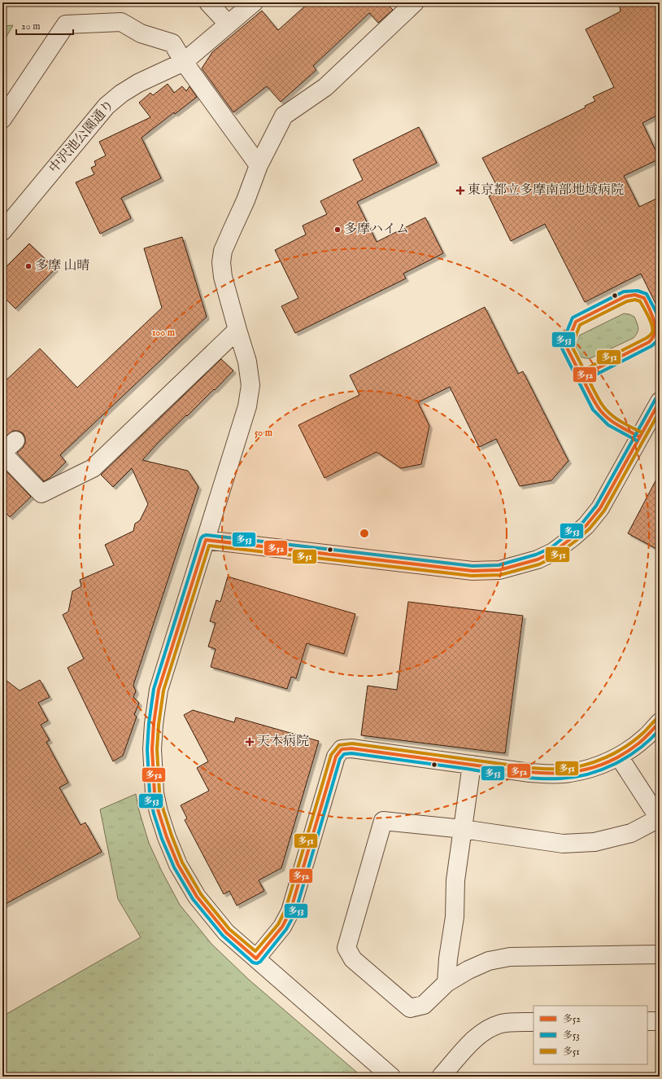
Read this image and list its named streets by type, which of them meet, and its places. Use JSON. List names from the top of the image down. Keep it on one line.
{"streets":{"street":["中沢池公園通り"]},"places":{"health":["東京都立多摩南部地域病院","天本病院"],"other":["多摩ハイム","多摩 山晴"]},"lines":["transit line 多53","transit line 多52","transit line 多51"],"legend":["多52","多53","多51"],"scale_bar":"20 m","rings":["100 m","50 m"]}
